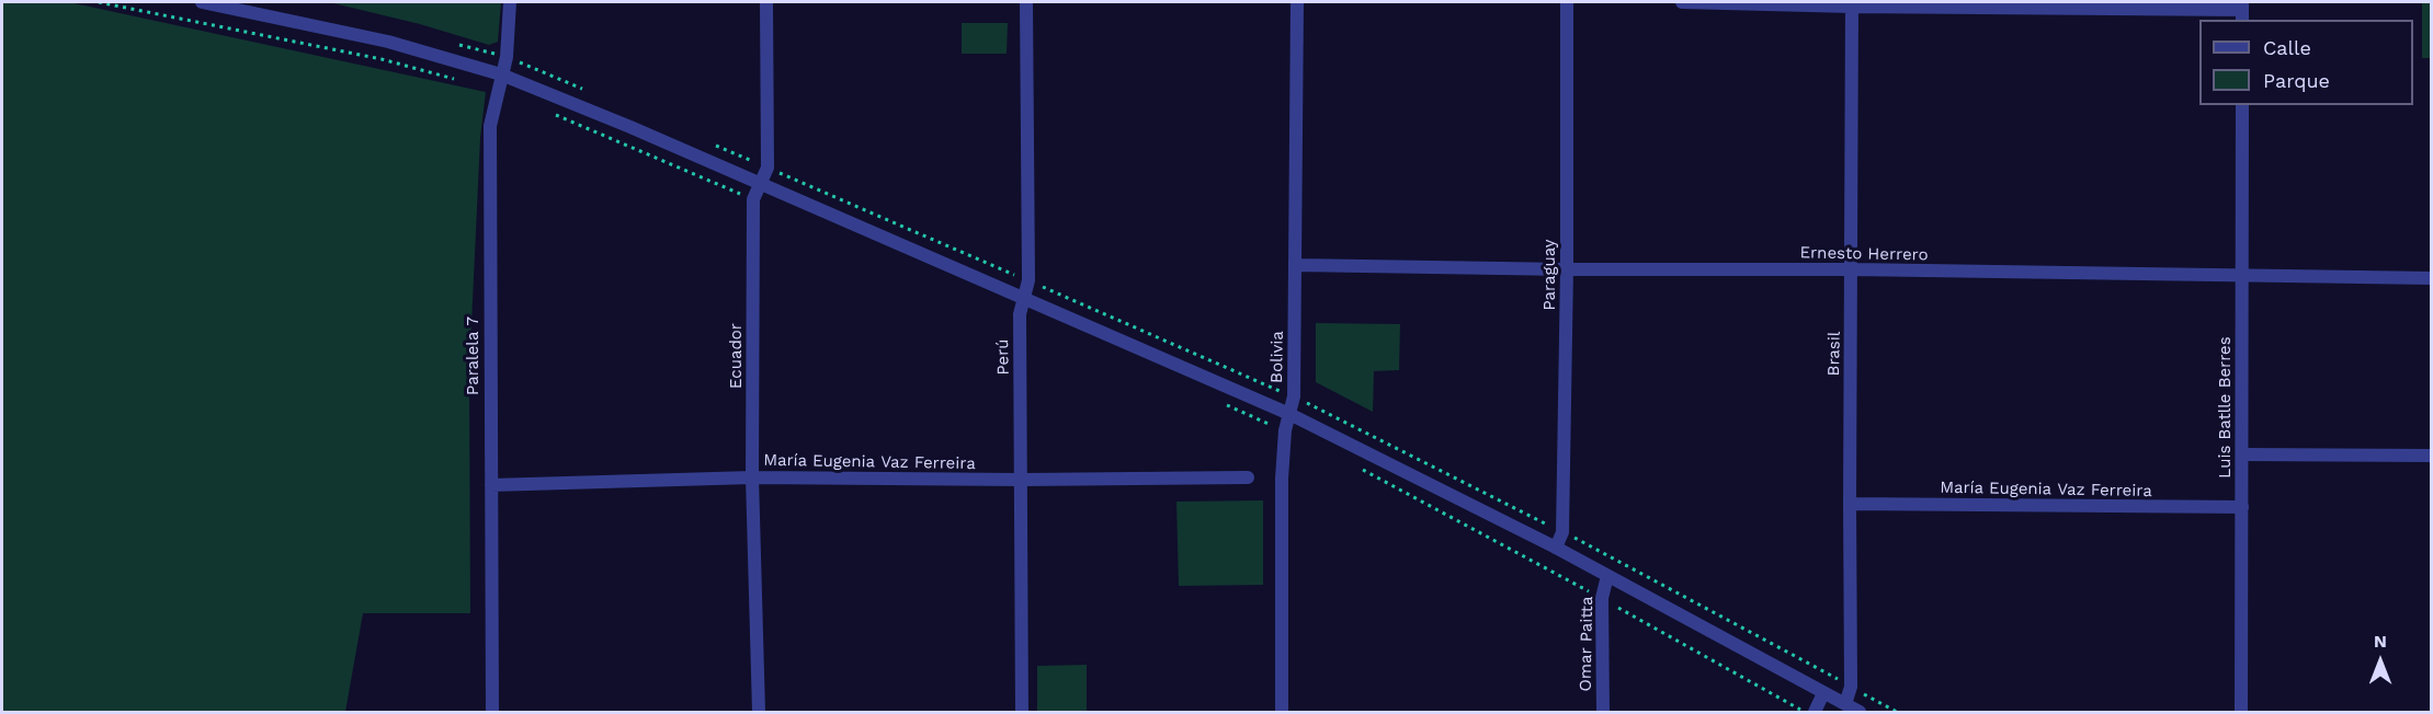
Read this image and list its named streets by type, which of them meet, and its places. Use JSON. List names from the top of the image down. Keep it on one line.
{"streets":{"street":["Ernesto Herrero","Paraguay","Brasil","Paralela 7","Ecuador","Perú","Bolivia","Luis Batlle Berres","María Eugenia Vaz Ferreira","Omar Paitta"]},"crossings":[["Ernesto Herrero","Paraguay"],["Ernesto Herrero","Brasil"],["Ernesto Herrero","Bolivia"],["Ernesto Herrero","Luis Batlle Berres"],["Brasil","María Eugenia Vaz Ferreira"],["Paralela 7","María Eugenia Vaz Ferreira"],["Ecuador","María Eugenia Vaz Ferreira"],["Perú","María Eugenia Vaz Ferreira"],["Luis Batlle Berres","María Eugenia Vaz Ferreira"]],"legend":["Calle","Parque"],"north":"top"}
